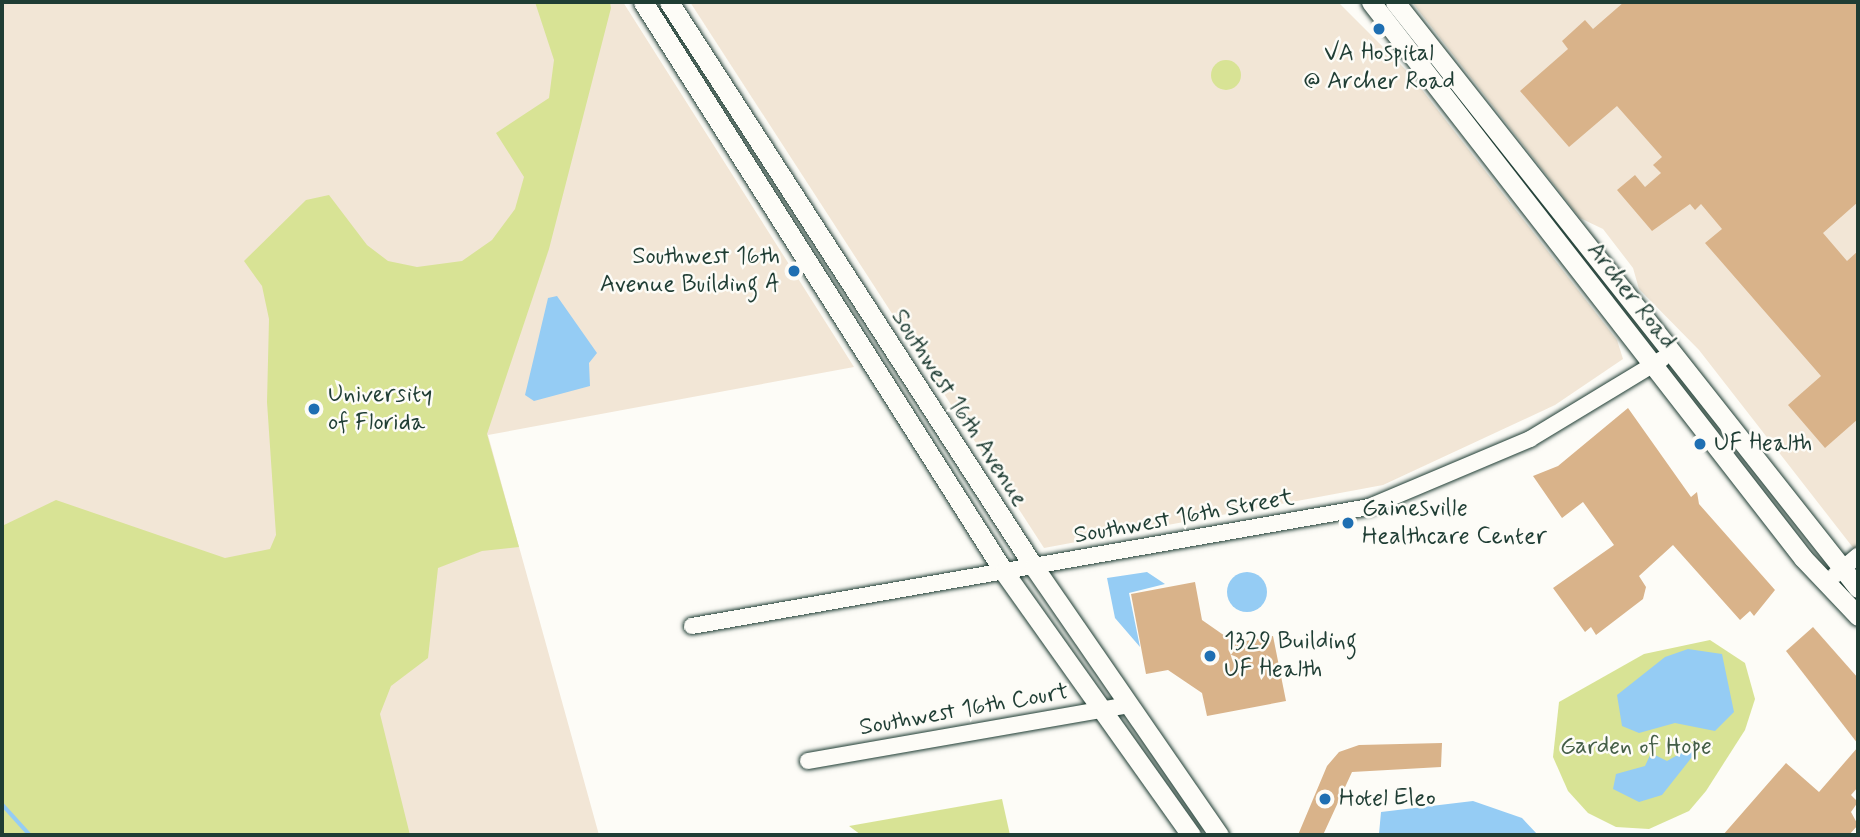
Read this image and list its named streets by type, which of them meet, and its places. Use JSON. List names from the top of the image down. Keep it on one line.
{"streets":{"main road":["Archer Road","Southwest 16th Avenue"],"street":["Southwest 16th Street","Southwest 16th Court"]},"crossings":[["Archer Road","Southwest 16th Street"],["Southwest 16th Avenue","Southwest 16th Street"],["Southwest 16th Avenue","Southwest 16th Court"]],"parks":["Garden of Hope"],"places":["VA Hospital @ Archer Road","Southwest 16th Avenue Building A","University of Florida","UF Health","Gainesville Healthcare Center","1329 Building UF Health","Hotel Eleo"]}
